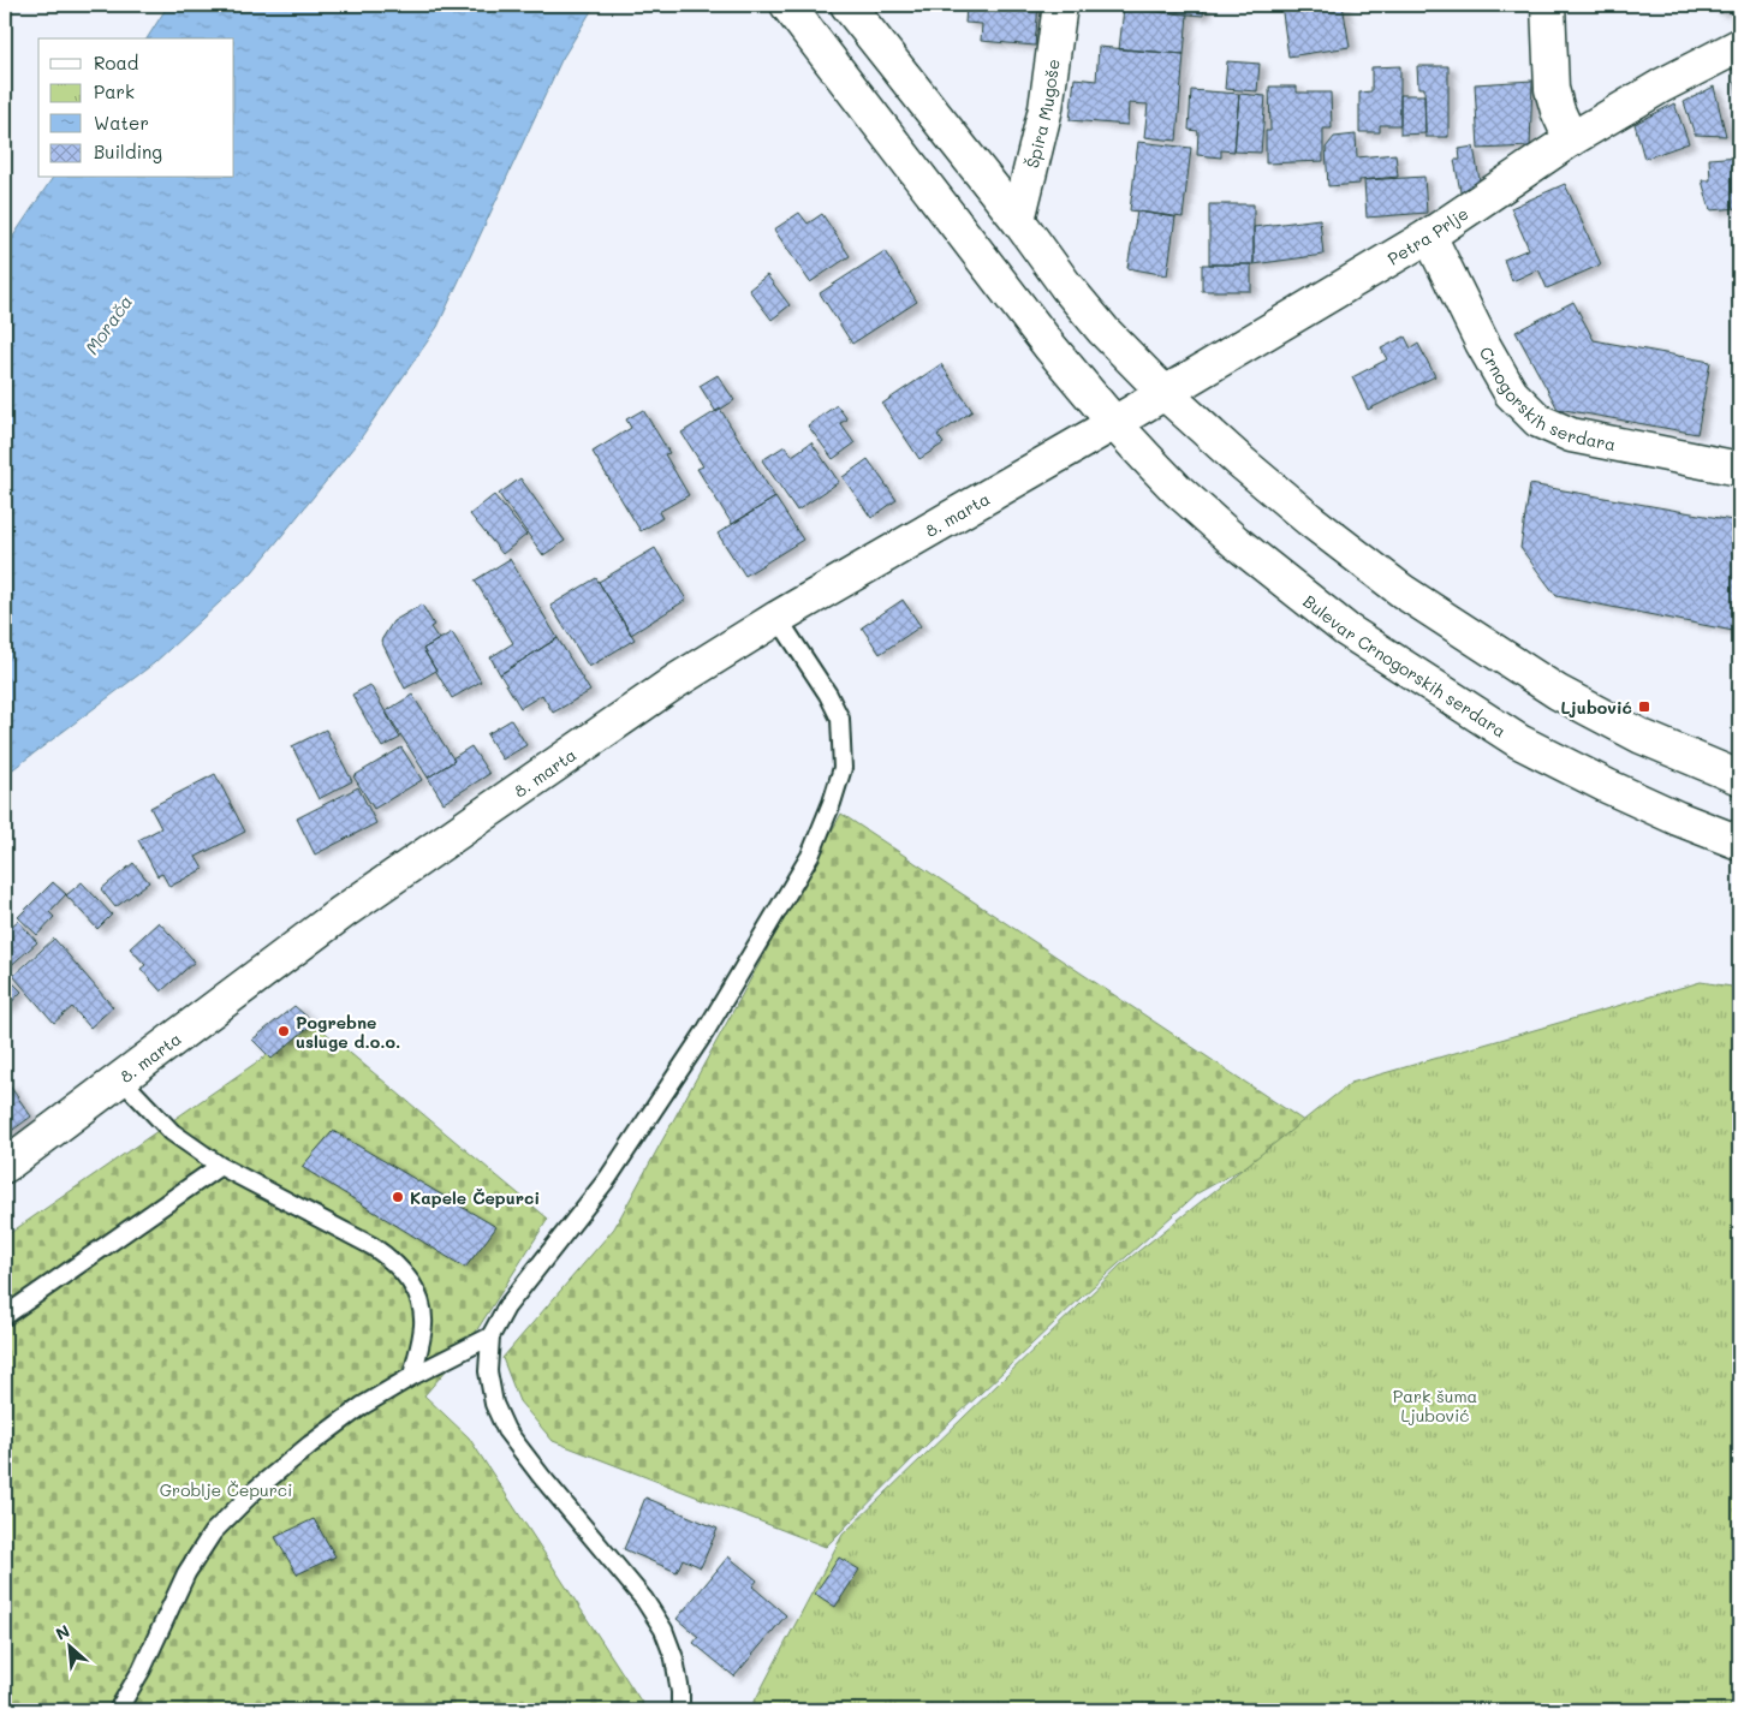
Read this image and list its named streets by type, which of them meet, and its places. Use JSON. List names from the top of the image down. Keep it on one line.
{"streets":{"street":["Špira Mugoše","Petra Prlje","Crnogorskih serdara","8. marta","Bulevar Crnogorskih serdara"]},"crossings":[["Petra Prlje","Crnogorskih serdara"],["Petra Prlje","8. marta"],["Petra Prlje","Bulevar Crnogorskih serdara"],["8. marta","Bulevar Crnogorskih serdara"]],"water":["Morača"],"parks":["Park šuma Ljubović","Groblje Čepurci"],"places":{"transit":["Ljubović"],"other":["Pogrebne usluge d.o.o.","Kapele Čepurci"]},"legend":["Road","Park","Water","Building"],"north":"top left"}
